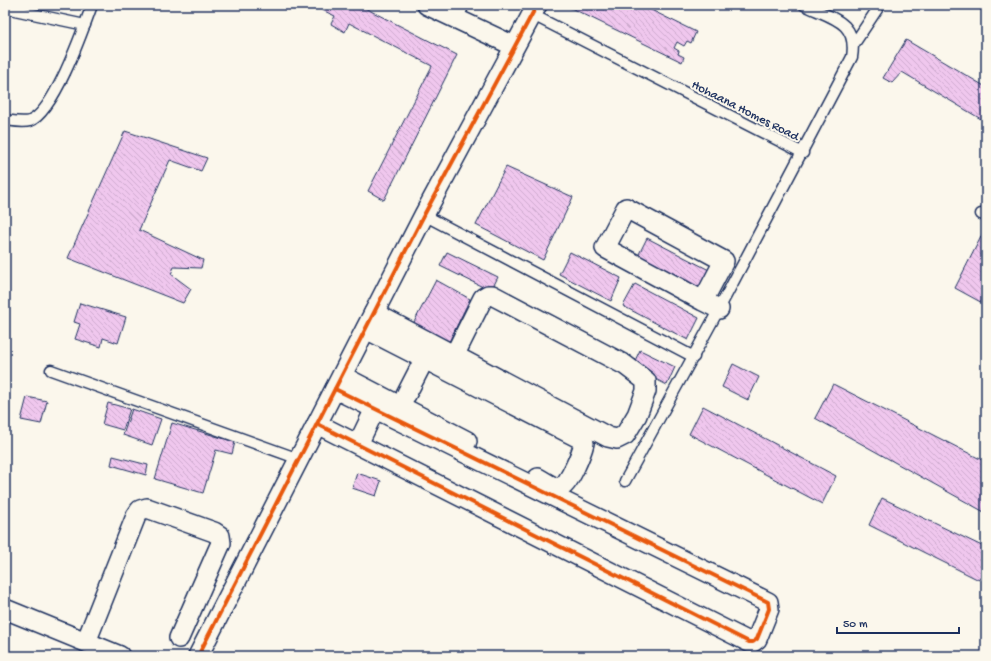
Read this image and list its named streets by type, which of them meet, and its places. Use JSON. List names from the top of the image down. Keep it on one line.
{"streets":{"lane":["Hohaana Homes Road"]},"scale_bar":"50 m"}
